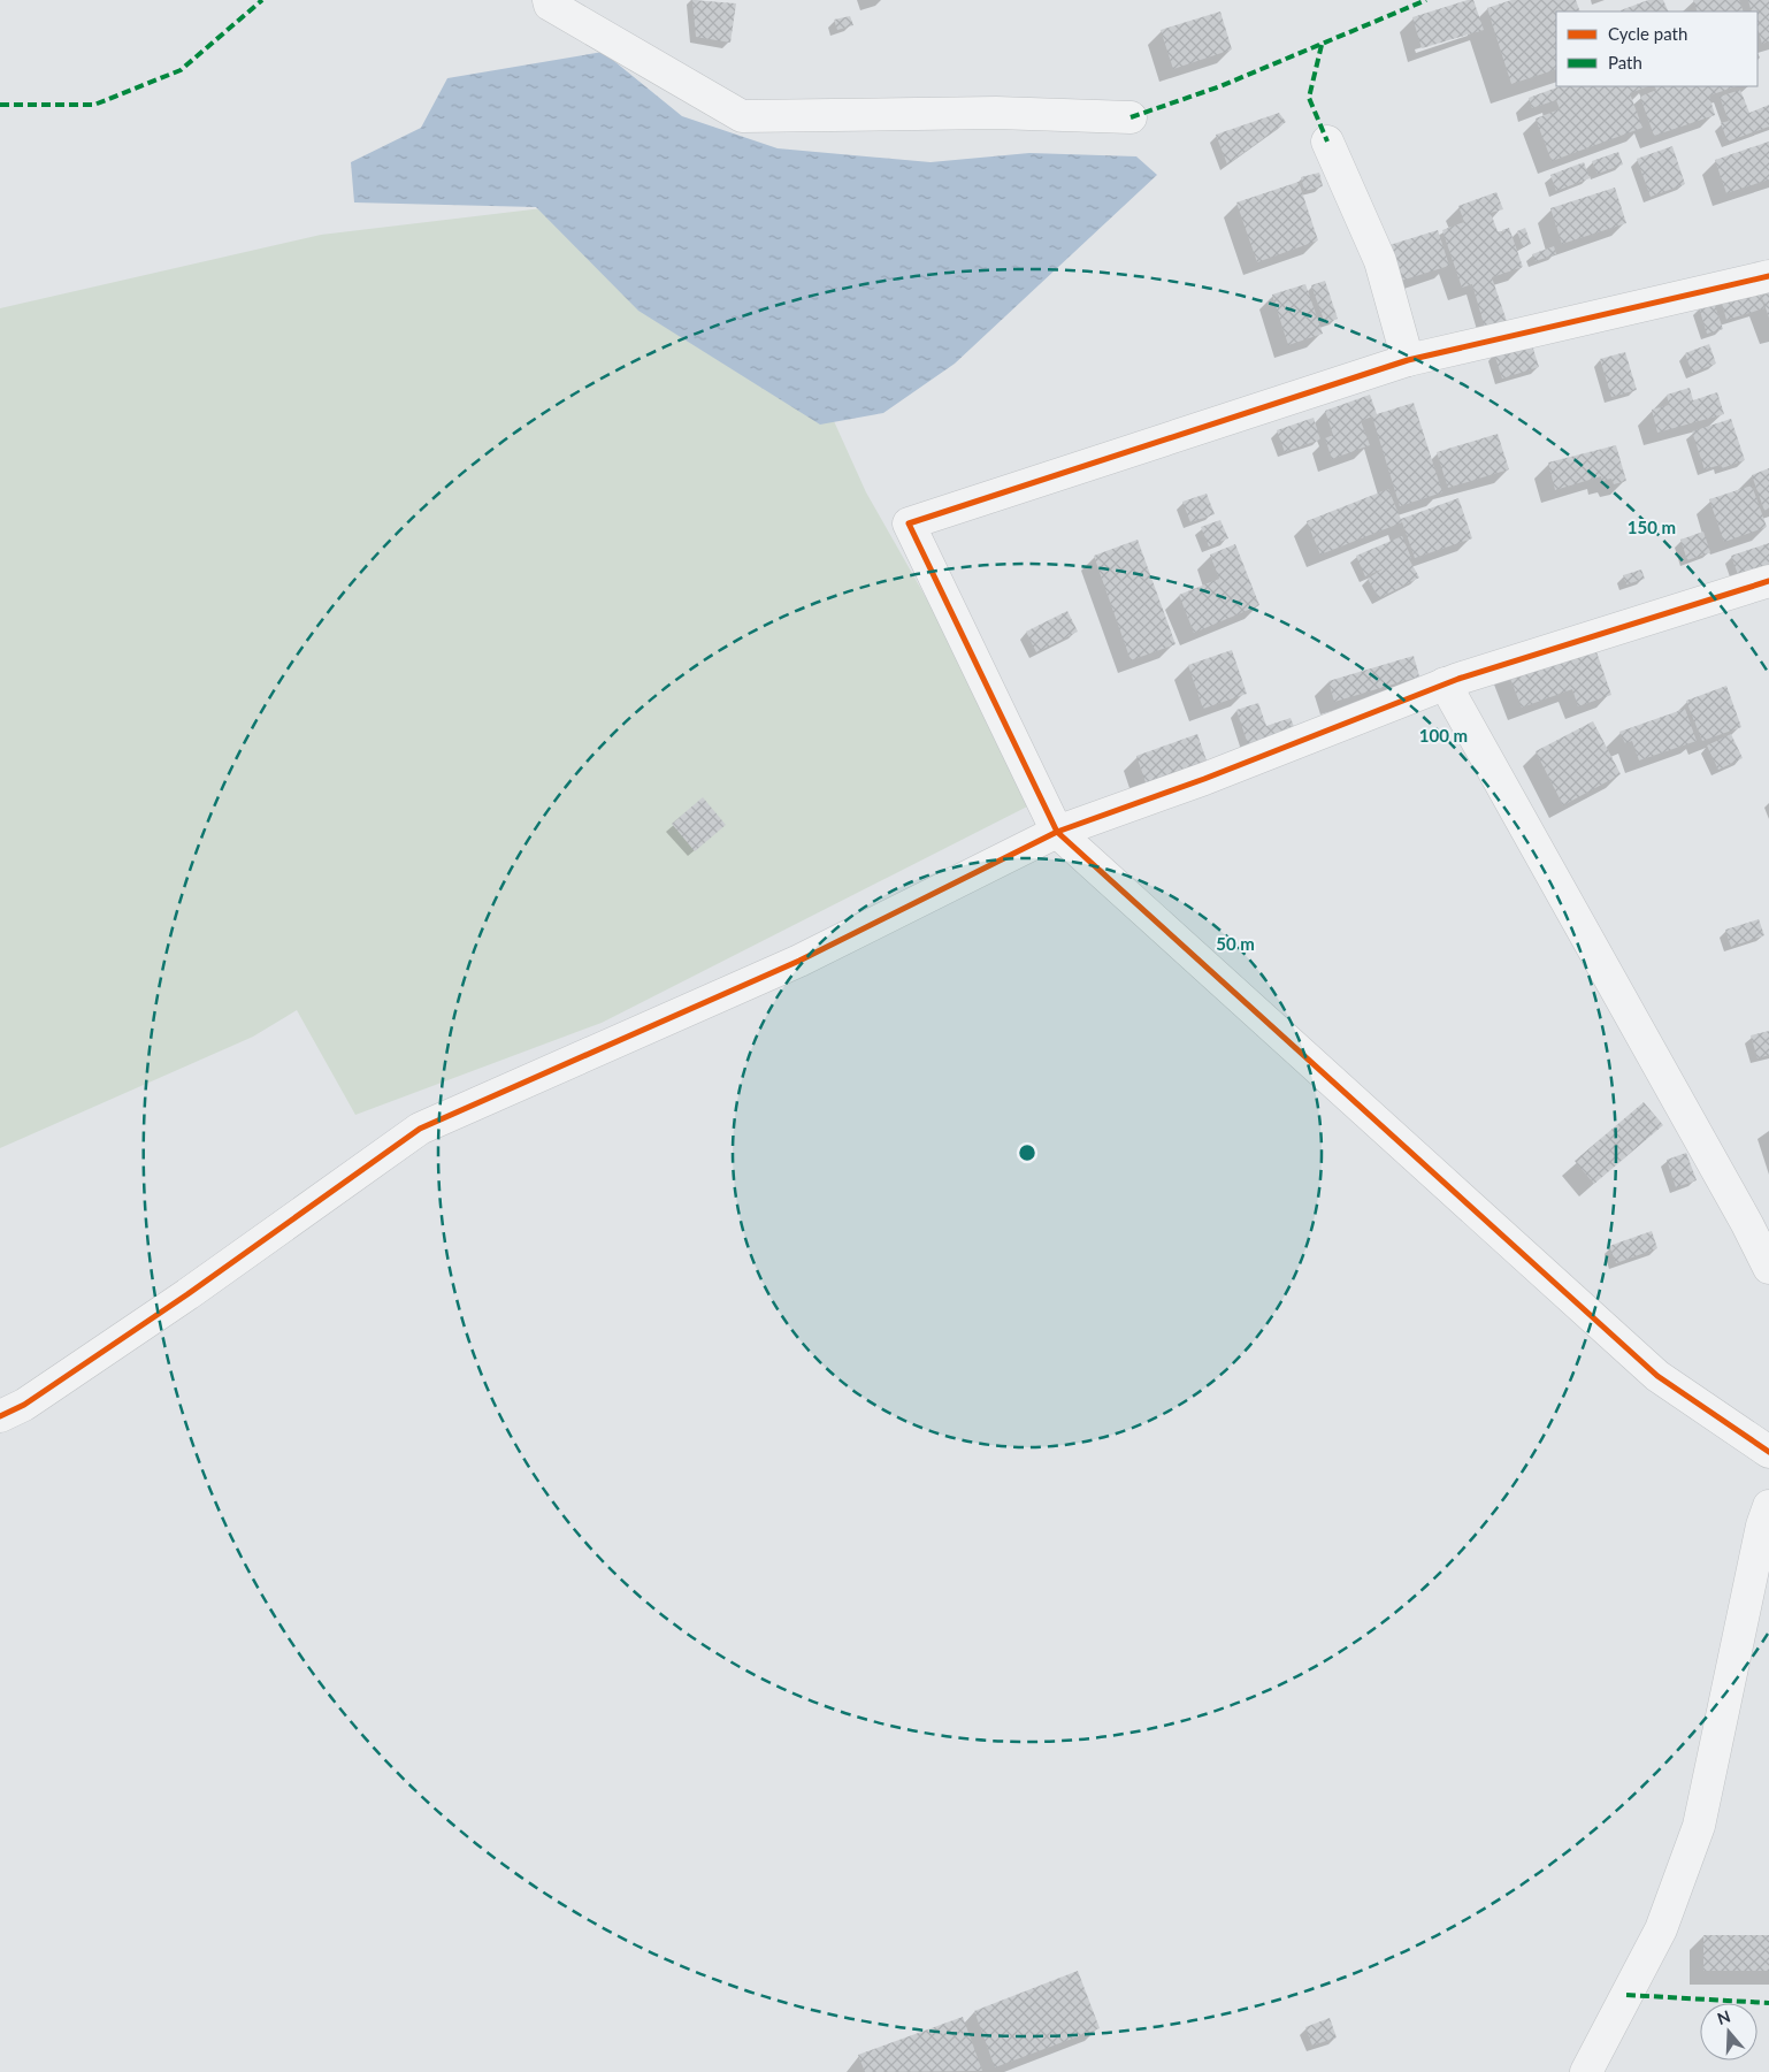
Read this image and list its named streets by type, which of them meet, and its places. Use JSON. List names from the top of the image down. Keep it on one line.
{"legend":["Cycle path","Path"],"north":"top","rings":["150 m","100 m","50 m"]}
